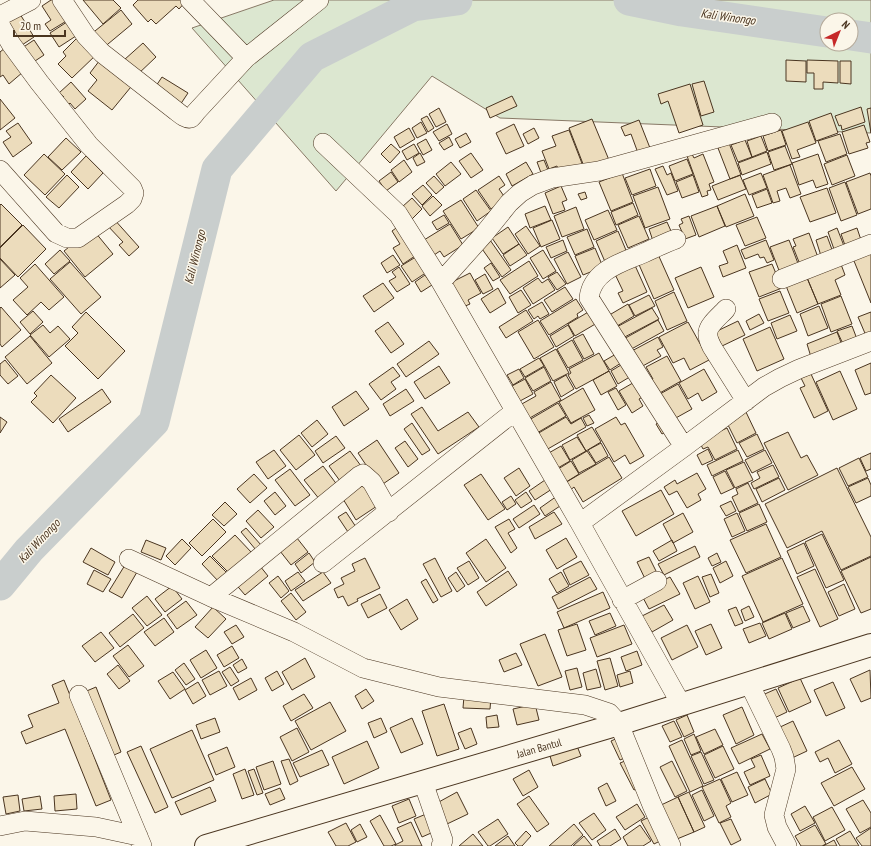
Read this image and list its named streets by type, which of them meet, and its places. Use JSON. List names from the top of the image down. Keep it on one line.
{"streets":{"main road":["Jalan Bantul"]},"water":["Kali Winongo"],"scale_bar":"20 m","north":"top right"}
